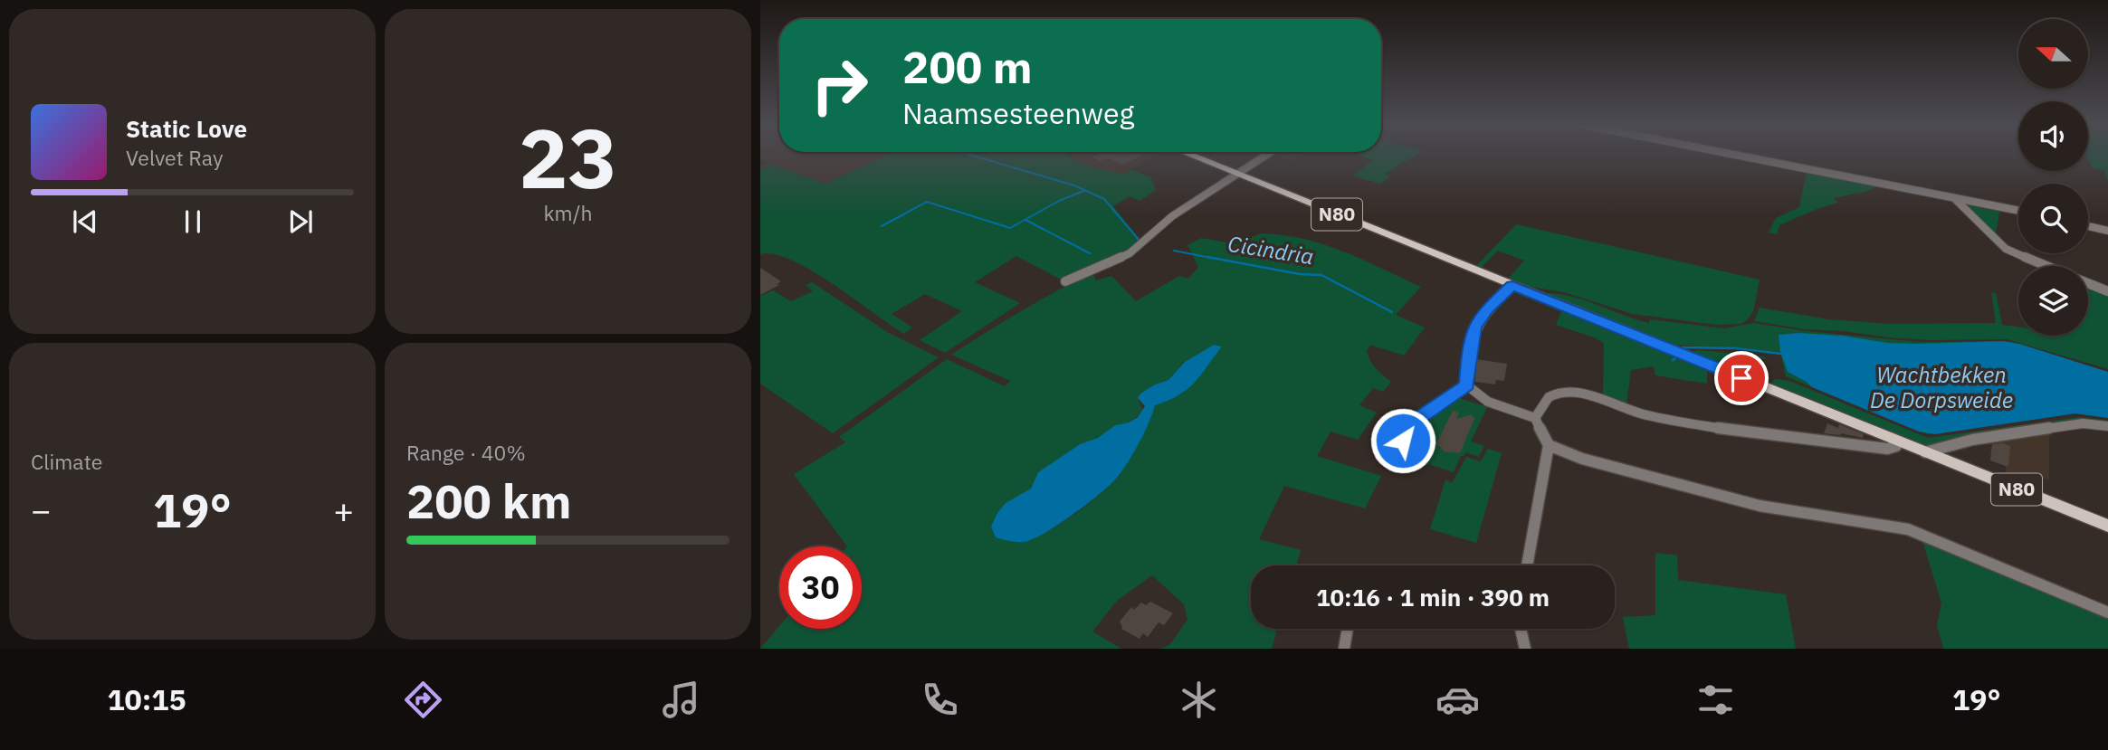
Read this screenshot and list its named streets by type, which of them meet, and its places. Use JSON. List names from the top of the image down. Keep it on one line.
{"streets":{"main road":["N80"]},"water":["Cicindria","Wachtbekken De Dorpsweide"],"north":"left","page":{"tile":[["23","km/h"],"Climate",["Range · 40%","200 km"]],"turn":["200 m","Naamsesteenweg"],"song":["Static Love","Velvet Ray"],"heat":["−","19°","+"],"limit":"30","trip":"10:16 · 1 min · 390 m","tabs":["10:15","19°"]}}
